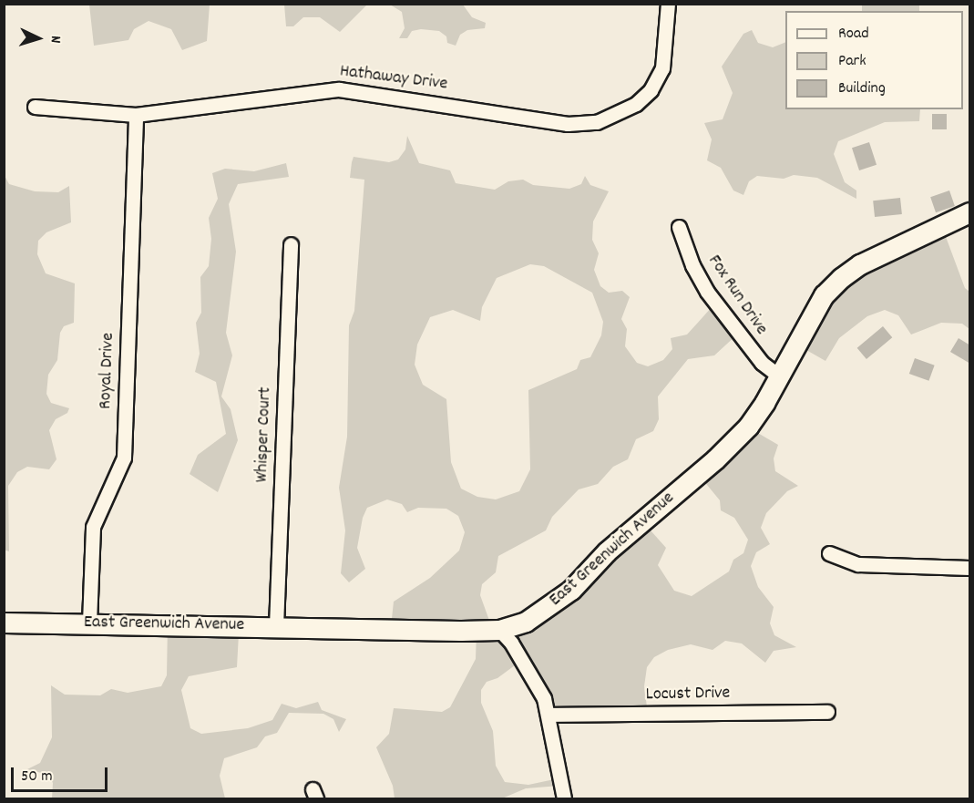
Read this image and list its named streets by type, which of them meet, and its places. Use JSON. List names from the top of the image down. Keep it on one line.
{"streets":{"street":["Hathaway Drive","Fox Run Drive","Royal Drive","Whisper Court","East Greenwich Avenue","Locust Drive"]},"crossings":[["Hathaway Drive","Royal Drive"],["Fox Run Drive","East Greenwich Avenue"],["Royal Drive","East Greenwich Avenue"],["Whisper Court","East Greenwich Avenue"]],"legend":["Road","Park","Building"],"scale_bar":"50 m","north":"right"}
